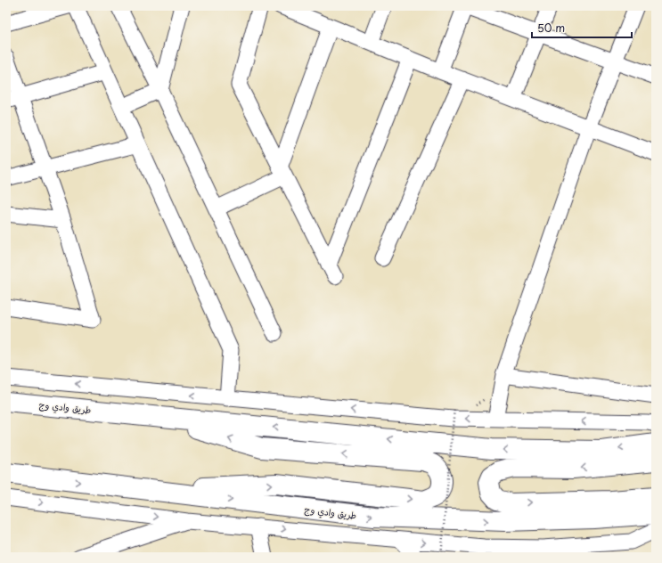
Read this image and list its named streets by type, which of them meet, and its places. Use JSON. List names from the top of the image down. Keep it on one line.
{"streets":{"main road":["طريق وادي وج"]},"scale_bar":"50 m"}
